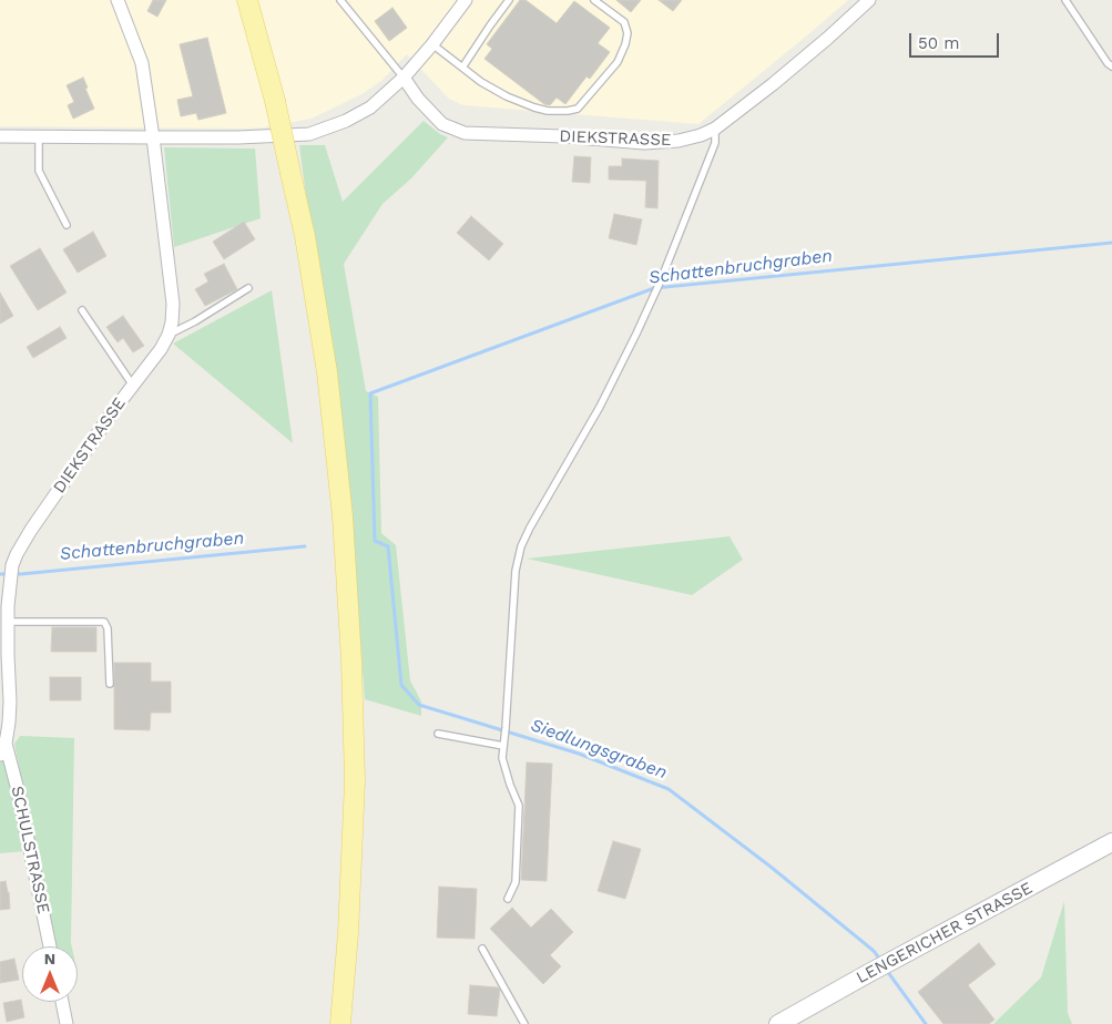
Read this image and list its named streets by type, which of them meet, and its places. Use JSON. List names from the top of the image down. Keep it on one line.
{"streets":{"main road":["LENGERICHER STRASSE"],"street":["DIEKSTRASSE","SCHULSTRASSE"]},"crossings":[["DIEKSTRASSE","SCHULSTRASSE"]],"water":["Schattenbruchgraben","Siedlungsgraben"],"scale_bar":"50 m","north":"top"}
